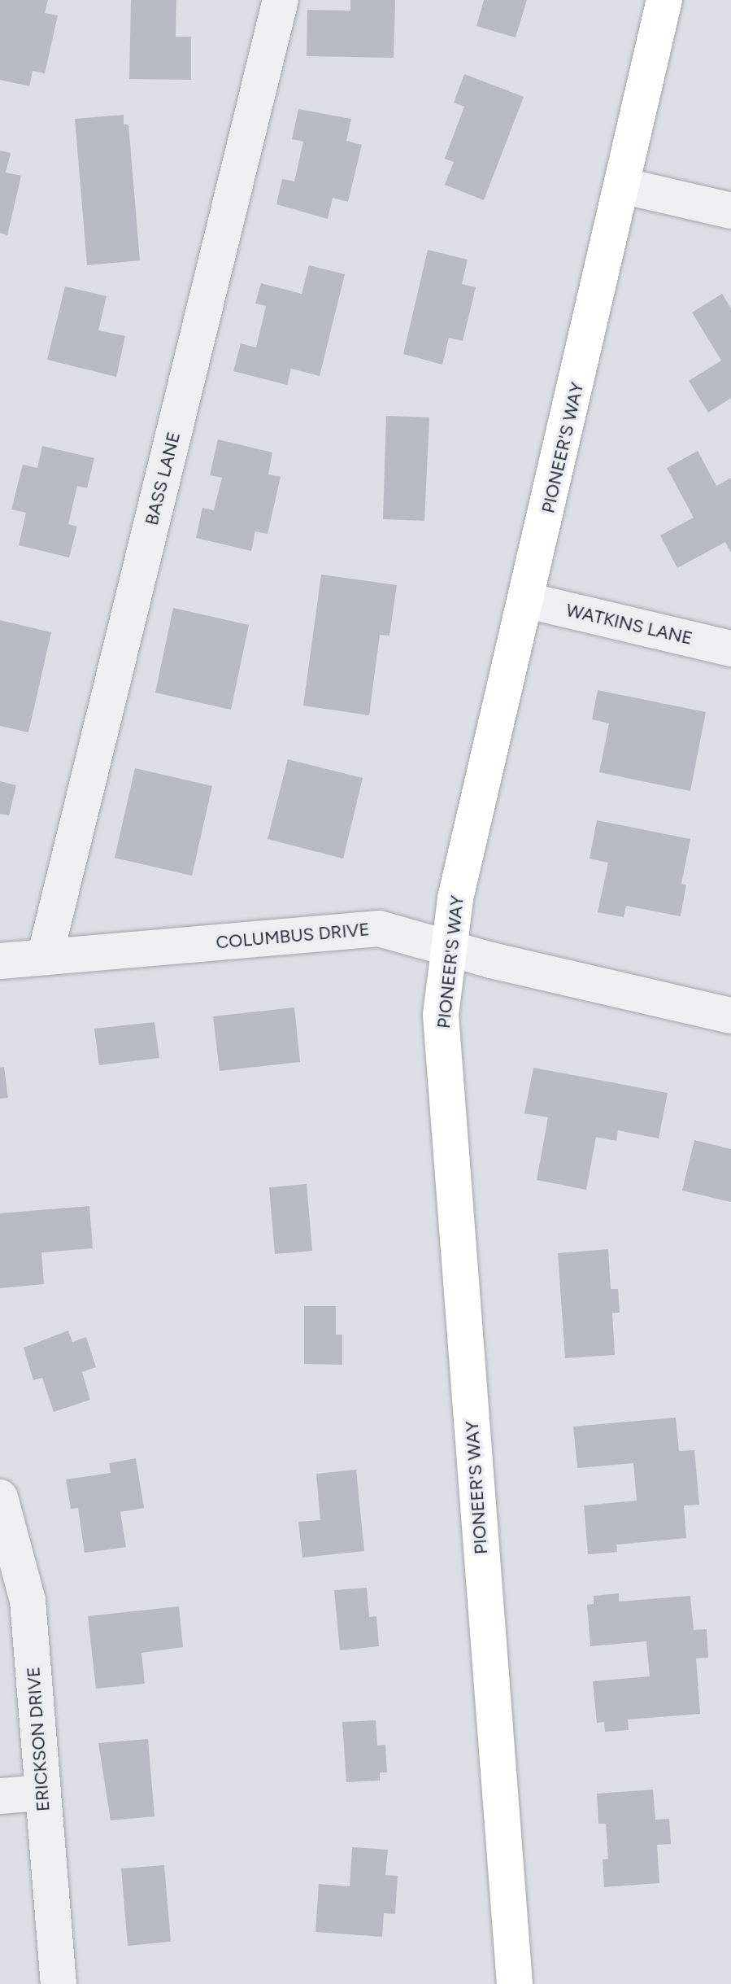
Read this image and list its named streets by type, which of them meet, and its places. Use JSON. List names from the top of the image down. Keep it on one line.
{"streets":{"main road":["PIONEER'S WAY"],"street":["BASS LANE","WATKINS LANE","COLUMBUS DRIVE","ERICKSON DRIVE"]},"crossings":[["PIONEER'S WAY","WATKINS LANE"],["PIONEER'S WAY","COLUMBUS DRIVE"],["BASS LANE","COLUMBUS DRIVE"]]}
